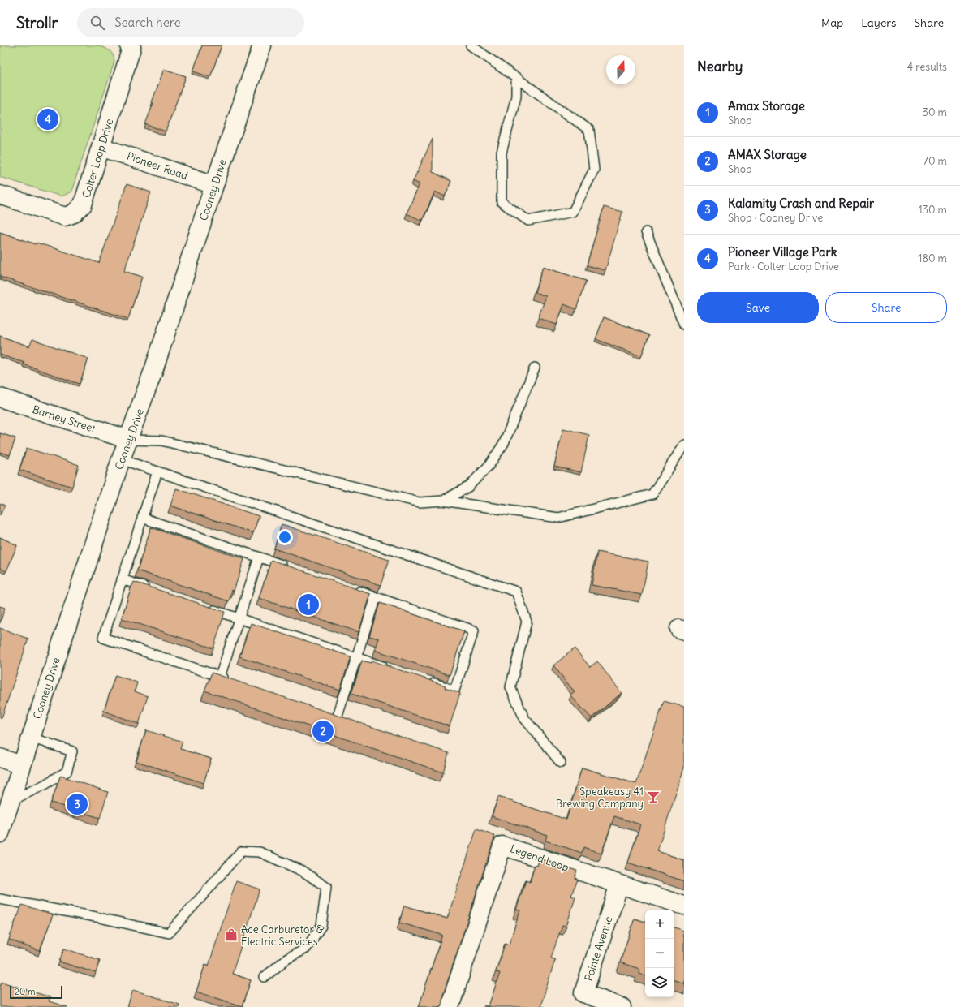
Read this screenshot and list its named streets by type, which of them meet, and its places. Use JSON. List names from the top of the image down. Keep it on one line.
{"streets":{"street":["Colter Loop Drive","Pioneer Road","Cooney Drive","Barney Street","Legend Loop","Pointe Avenue"]},"crossings":[["Colter Loop Drive","Pioneer Road"],["Pioneer Road","Cooney Drive"],["Cooney Drive","Barney Street"],["Legend Loop","Pointe Avenue"]],"places":{"bar":["Speakeasy 41 Brewing Company"],"shop":["Ace Carburetor & Electric Services"]},"scale_bar":"20 m","north":"top","page":{"header":"Strollr","search":"Search here","nav":["Map","Layers","Share"],"heading":["Nearby","4 results"],"list":[{"mark":"1","name":"Amax Storage","note":"Shop","value":"30 m"},{"mark":"2","name":"AMAX Storage","note":"Shop","value":"70 m"},{"mark":"3","name":"Kalamity Crash and Repair","note":"Shop · Cooney Drive","value":"130 m"},{"mark":"4","name":"Pioneer Village Park","note":"Park · Colter Loop Drive","value":"180 m"}],"pins":["4","1","2","3"],"buttons":["Save","Share"],"map_buttons":["+","−"],"scale":"20 m"}}
